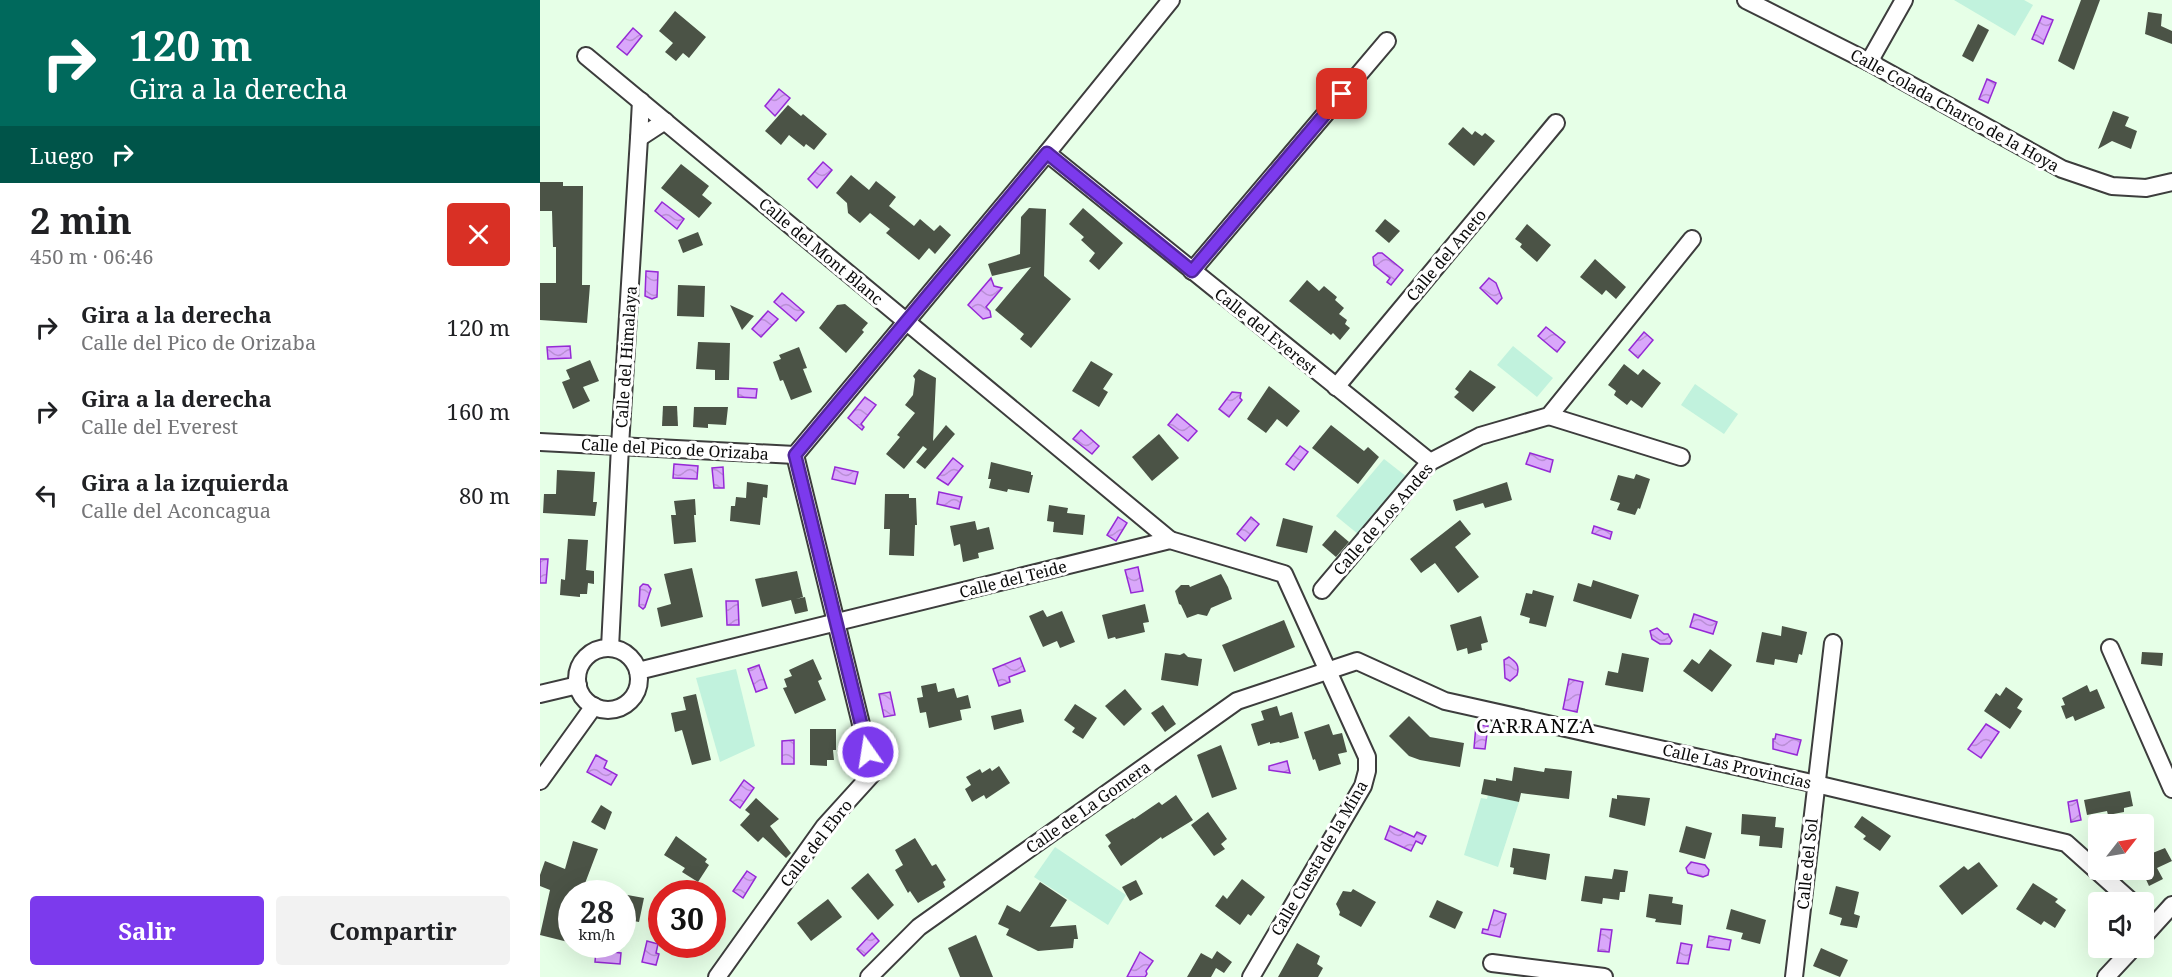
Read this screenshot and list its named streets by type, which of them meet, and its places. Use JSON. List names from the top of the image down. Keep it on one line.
{"streets":{"street":["Calle Colada Charco de la Hoya","Calle del Mont Blanc","Calle del Aneto","Calle del Everest","Calle del Himalaya","Calle del Pico de Orizaba","Calle de Los Andes","Calle del Teide","Calle Las Provincias","Calle de La Gomera","Calle del Ebro","Calle Cuesta de la Mina","Calle del Sol"]},"crossings":[["Calle del Mont Blanc","Calle del Himalaya"],["Calle del Mont Blanc","Calle del Teide"],["Calle del Aneto","Calle del Everest"],["Calle del Everest","Calle de Los Andes"],["Calle del Himalaya","Calle del Pico de Orizaba"],["Calle del Himalaya","Calle del Teide"],["Calle del Pico de Orizaba","Calle del Ebro"],["Calle del Teide","Calle del Ebro"],["Calle Las Provincias","Calle de La Gomera"],["Calle Las Provincias","Calle Cuesta de la Mina"],["Calle Las Provincias","Calle del Sol"],["Calle de La Gomera","Calle Cuesta de la Mina"]],"districts":["CARRANZA"],"north":"top right","page":{"turn":["120 m","Gira a la derecha"],"then":"Luego","heading":["2 min","450 m · 06:46"],"list":[{"name":"Gira a la derecha","note":"Calle del Pico de Orizaba","value":"120 m"},{"name":"Gira a la derecha","note":"Calle del Everest","value":"160 m"},{"name":"Gira a la izquierda","note":"Calle del Aconcagua","value":"80 m"}],"speed":"28 km/h","limit":"30","buttons":["Salir","Compartir"]}}
